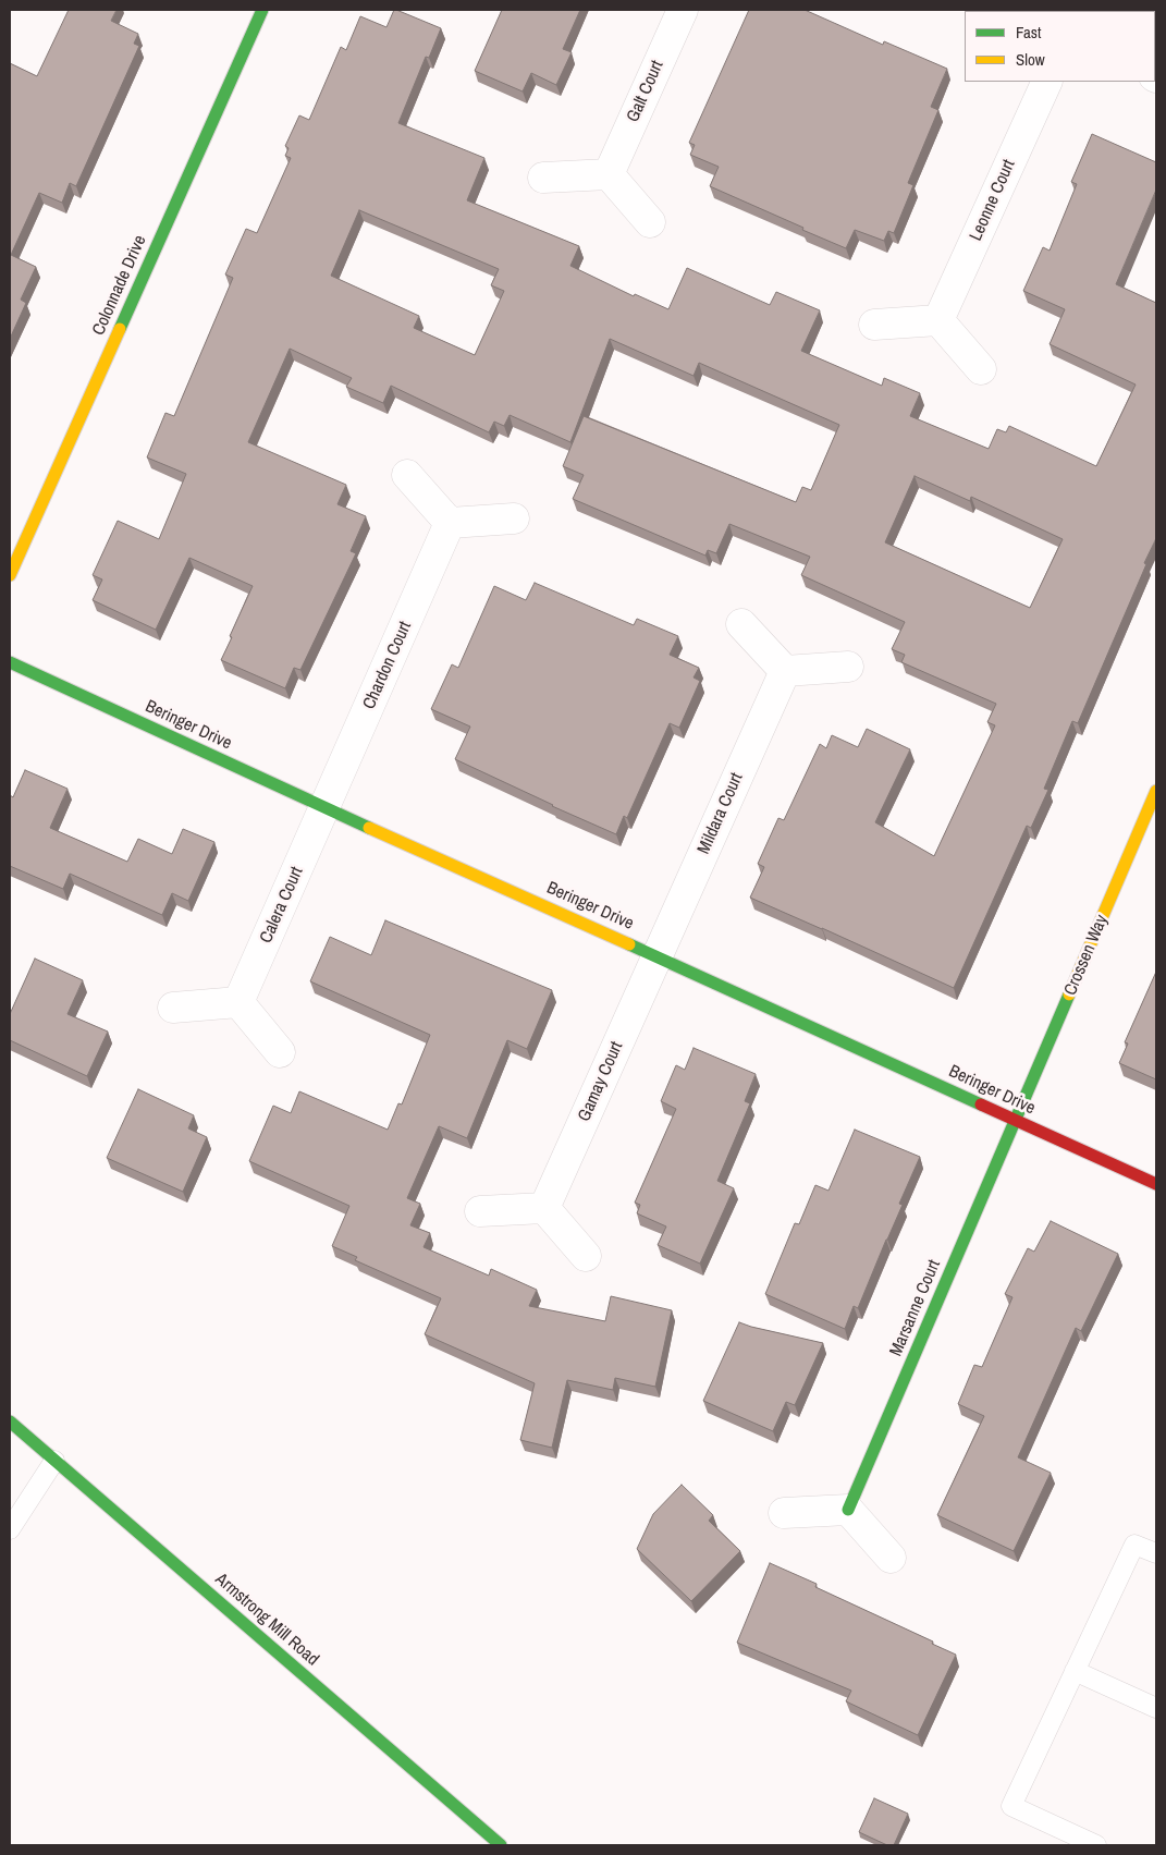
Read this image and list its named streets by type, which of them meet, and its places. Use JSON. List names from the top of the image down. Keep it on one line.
{"streets":{"street":["Galt Court","Leonne Court","Colonnade Drive","Chardon Court","Beringer Drive","Mildara Court","Calera Court","Crossen Way","Gamay Court","Marsanne Court","Armstrong Mill Road"]},"crossings":[["Chardon Court","Beringer Drive"],["Chardon Court","Calera Court"],["Beringer Drive","Mildara Court"],["Beringer Drive","Calera Court"],["Beringer Drive","Crossen Way"],["Beringer Drive","Gamay Court"],["Beringer Drive","Marsanne Court"],["Mildara Court","Gamay Court"],["Crossen Way","Marsanne Court"]],"legend":["Fast","Slow"]}
